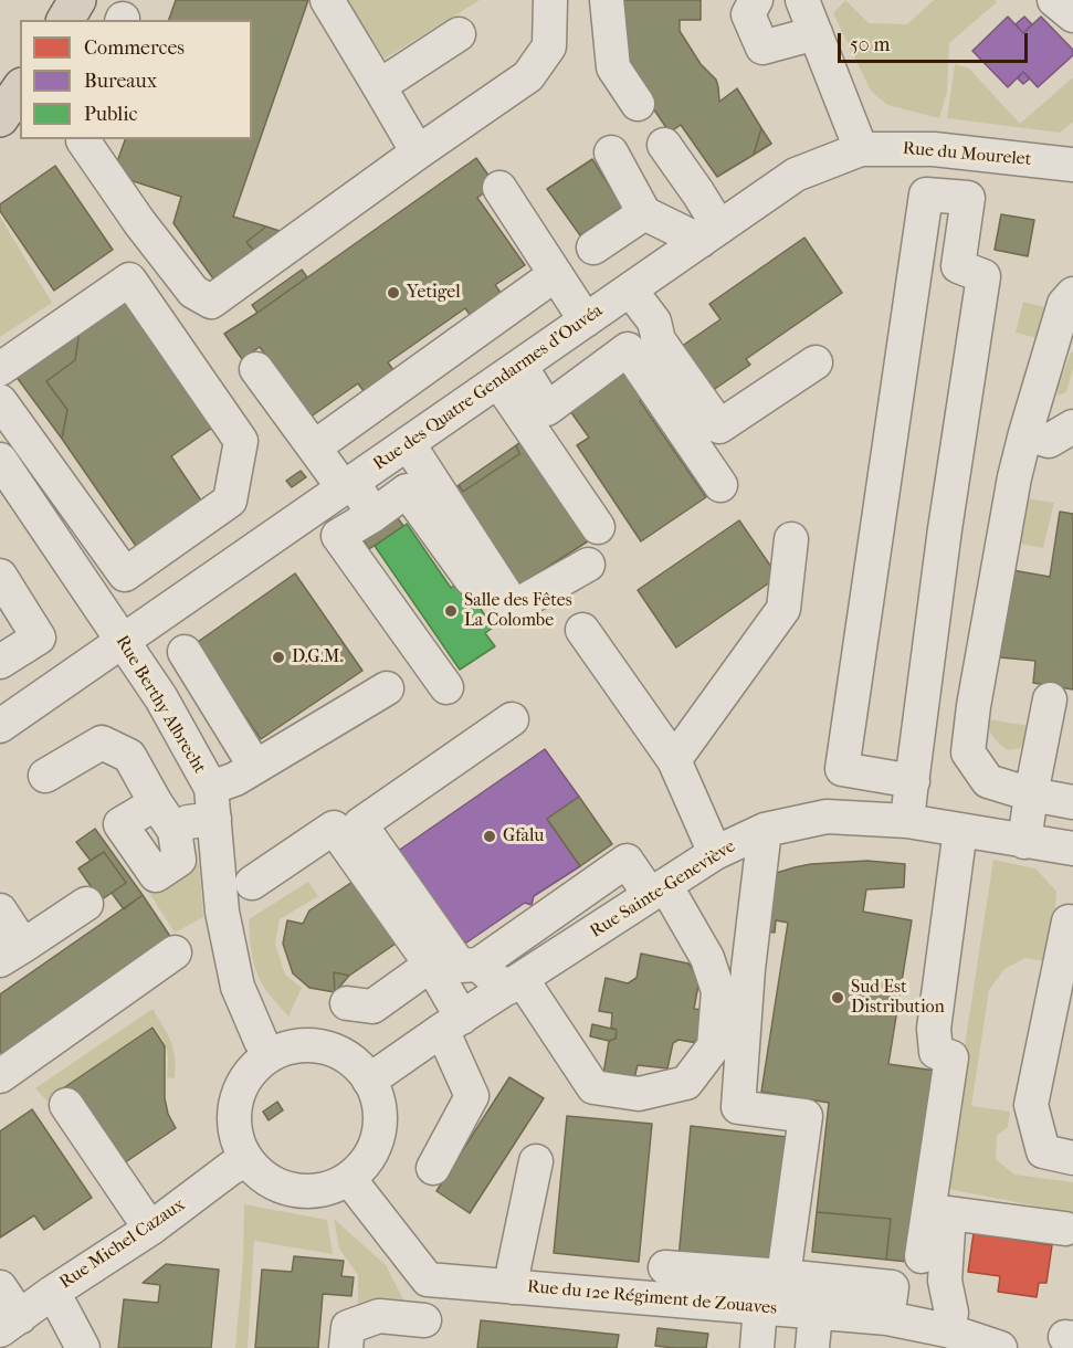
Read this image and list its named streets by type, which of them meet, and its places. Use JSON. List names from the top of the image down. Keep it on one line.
{"streets":{"street":["Rue du Mourelet","Rue des Quatre Gendarmes d'Ouvéa","Rue Berthy Albrecht","Rue Sainte-Geneviève","Rue Michel Cazaux","Rue du 12e Régiment de Zouaves"]},"crossings":[["Rue du Mourelet","Rue des Quatre Gendarmes d'Ouvéa"],["Rue des Quatre Gendarmes d'Ouvéa","Rue Berthy Albrecht"],["Rue Berthy Albrecht","Rue Sainte-Geneviève"],["Rue Berthy Albrecht","Rue Michel Cazaux"],["Rue Sainte-Geneviève","Rue Michel Cazaux"]],"places":["Yetigel","Salle des Fêtes La Colombe","D.G.M.","Gfalu","Sud Est Distribution"],"legend":["Commerces","Bureaux","Public"],"scale_bar":"50 m"}
